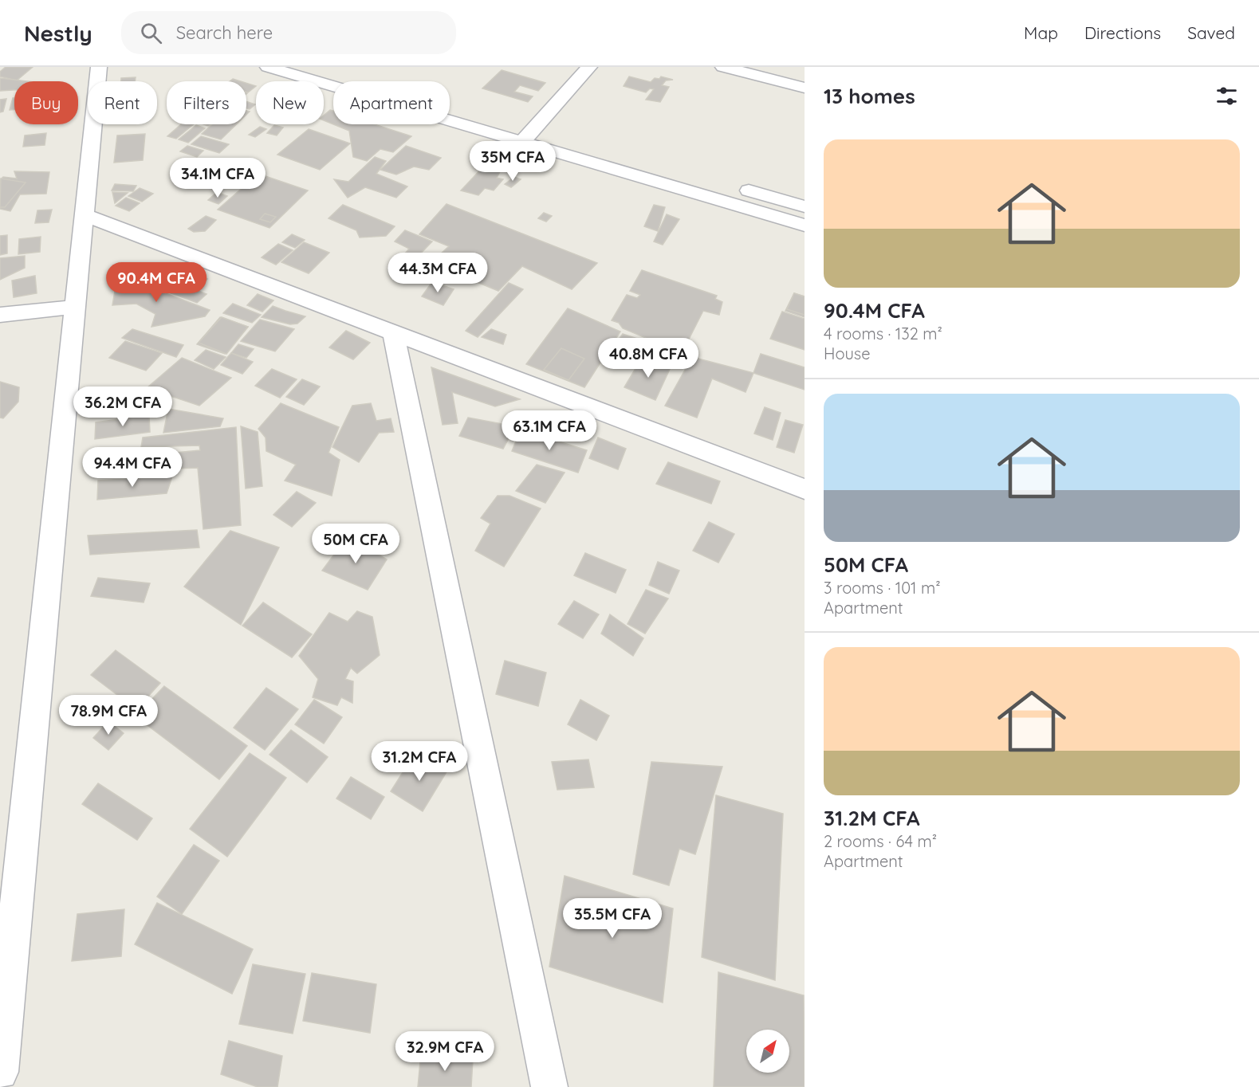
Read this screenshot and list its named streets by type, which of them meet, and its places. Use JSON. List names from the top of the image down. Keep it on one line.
{"north":"top right","page":{"header":"Nestly","search":"Search here","nav":["Map","Directions","Saved"],"heading":"13 homes","chip":["Buy","Rent","Filters","New","Apartment"],"list":[{"name":"90.4M CFA","note":"4 rooms · 132 m² · House"},{"name":"50M CFA","note":"3 rooms · 101 m² · Apartment"},{"name":"31.2M CFA","note":"2 rooms · 64 m² · Apartment"}],"price":["35M CFA","34.1M CFA","44.3M CFA","90.4M CFA","40.8M CFA","36.2M CFA","63.1M CFA","94.4M CFA","50M CFA","78.9M CFA","31.2M CFA","35.5M CFA","32.9M CFA"]}}
